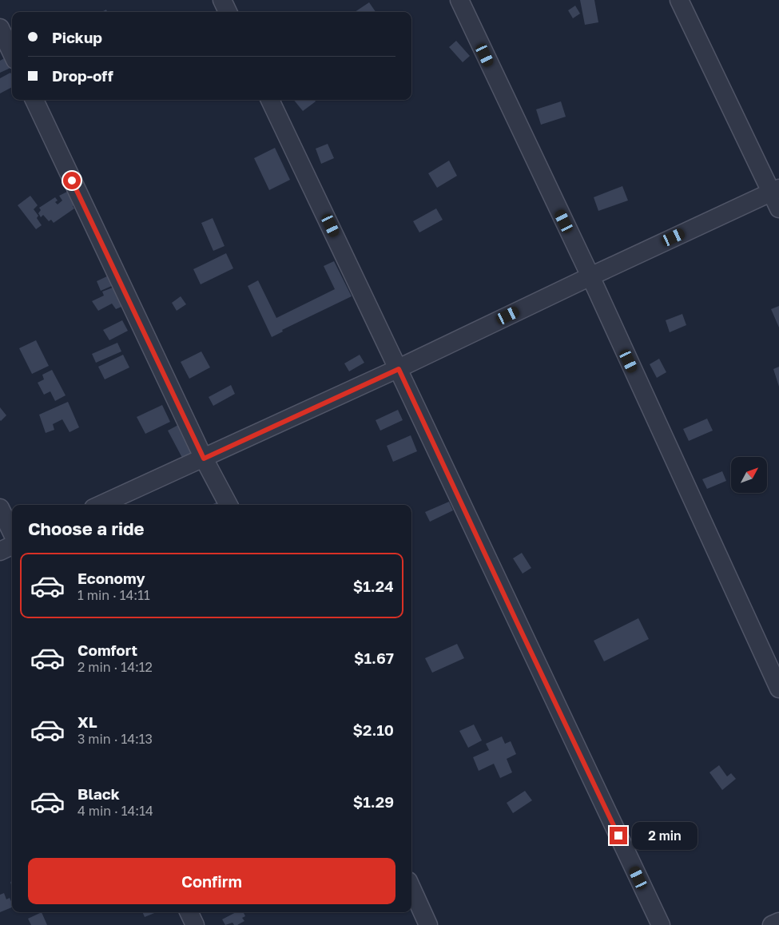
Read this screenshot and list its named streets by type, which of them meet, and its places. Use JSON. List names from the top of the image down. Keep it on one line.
{"north":"top right","page":{"banner":["Pickup","Drop-off"],"heading":"Choose a ride","list":[{"name":"Economy","note":"1 min · 14:11","value":"$1.24"},{"name":"Comfort","note":"2 min · 14:12","value":"$1.67"},{"name":"XL","note":"3 min · 14:13","value":"$2.10"},{"name":"Black","note":"4 min · 14:14","value":"$1.29"}],"bubble":"2 min","buttons":"Confirm"}}
